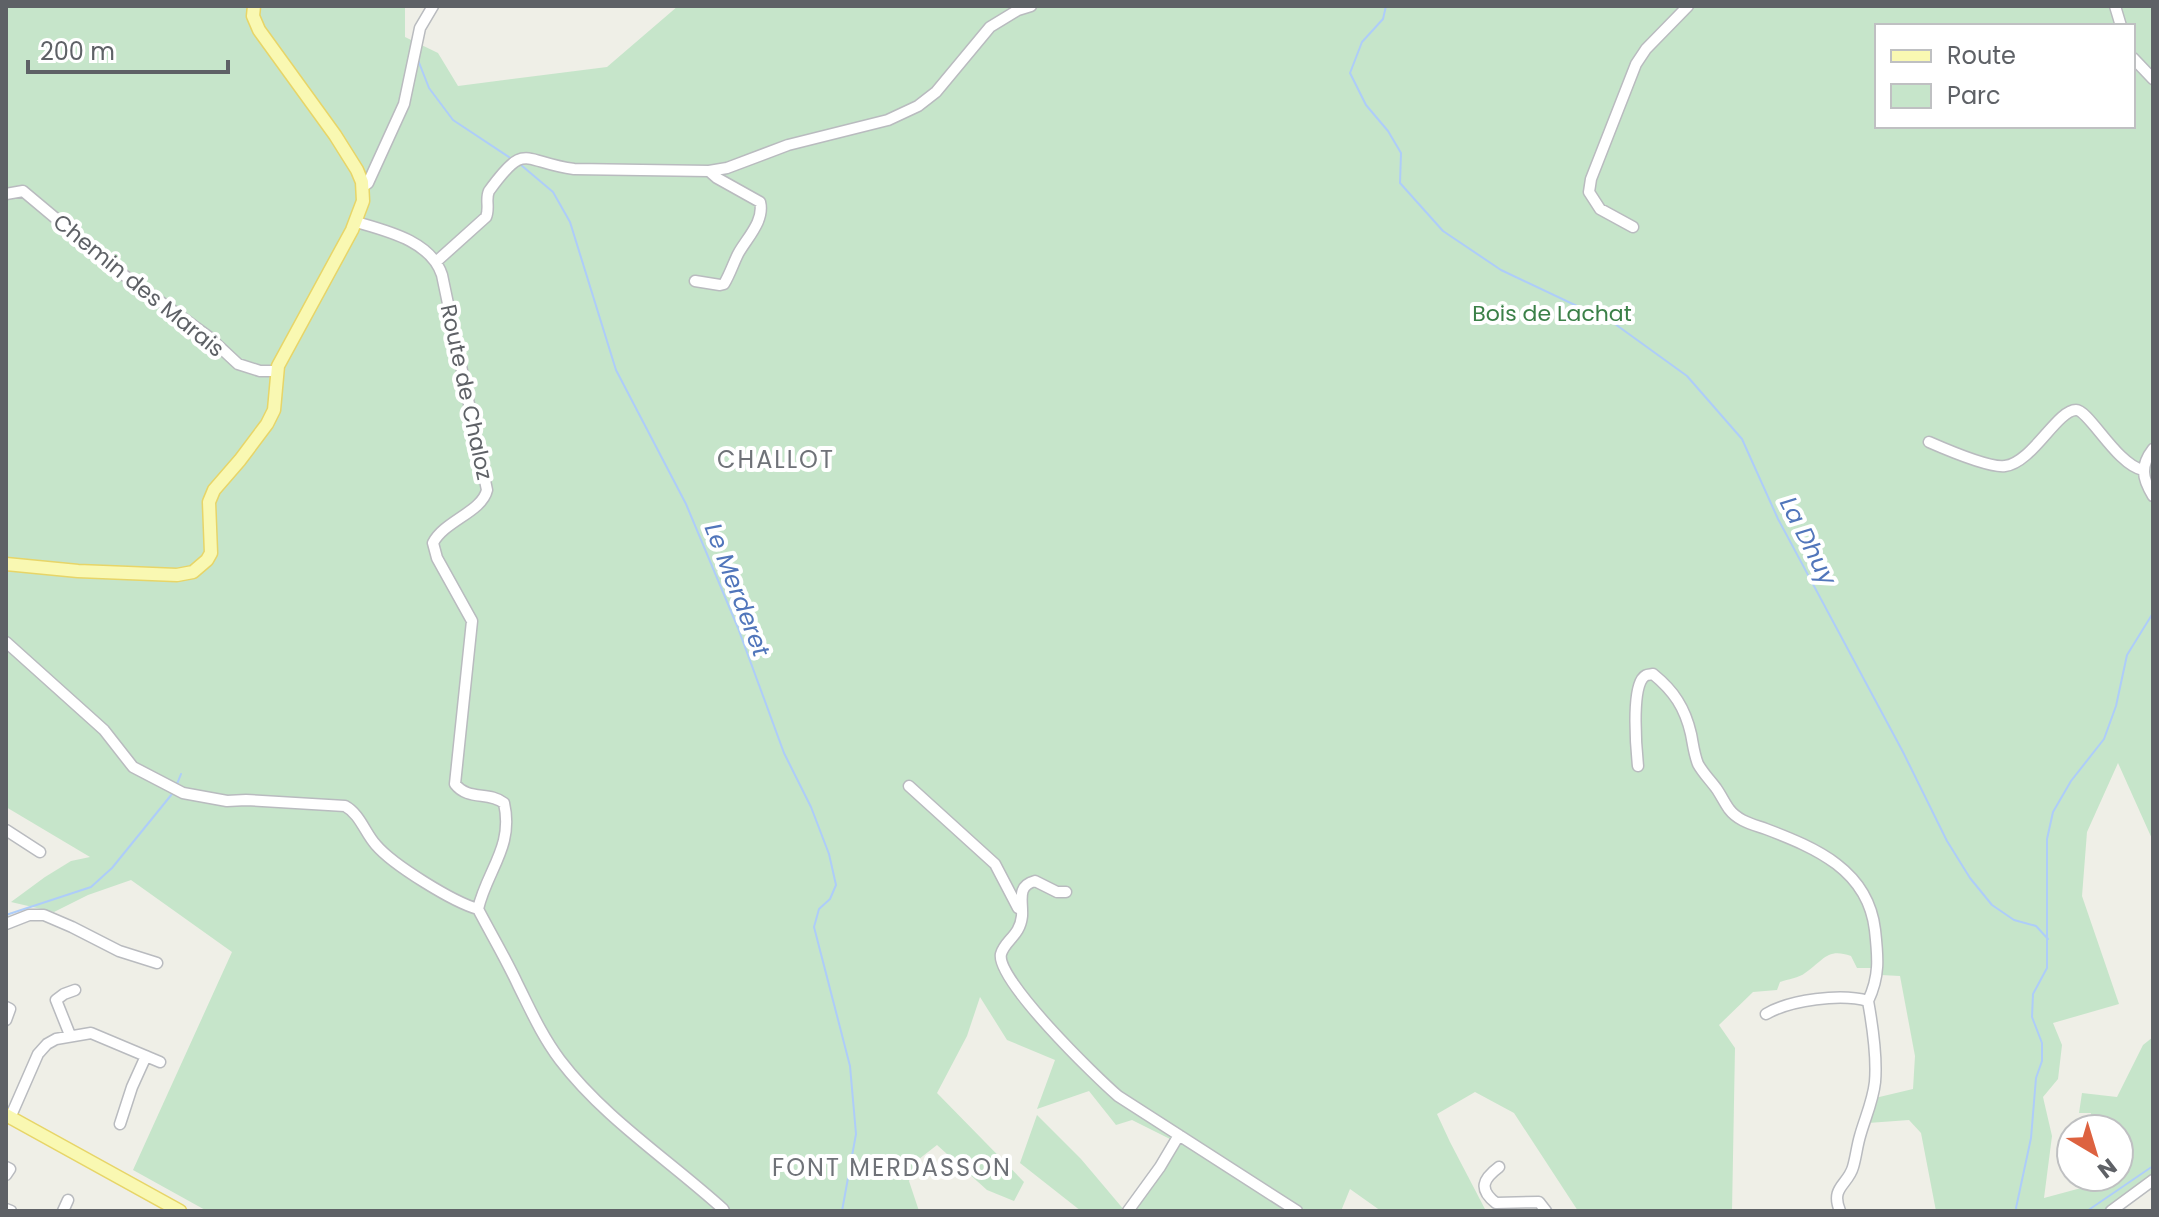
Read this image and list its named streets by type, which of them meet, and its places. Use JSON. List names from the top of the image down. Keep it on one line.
{"streets":{"street":["Chemin des Marais","Route de Chaloz"]},"districts":["CHALLOT","FONT MERDASSON"],"water":["La Dhuy","Le Merderet"],"parks":["Bois de Lachat"],"legend":["Route","Parc"],"scale_bar":"200 m","north":"bottom right"}
